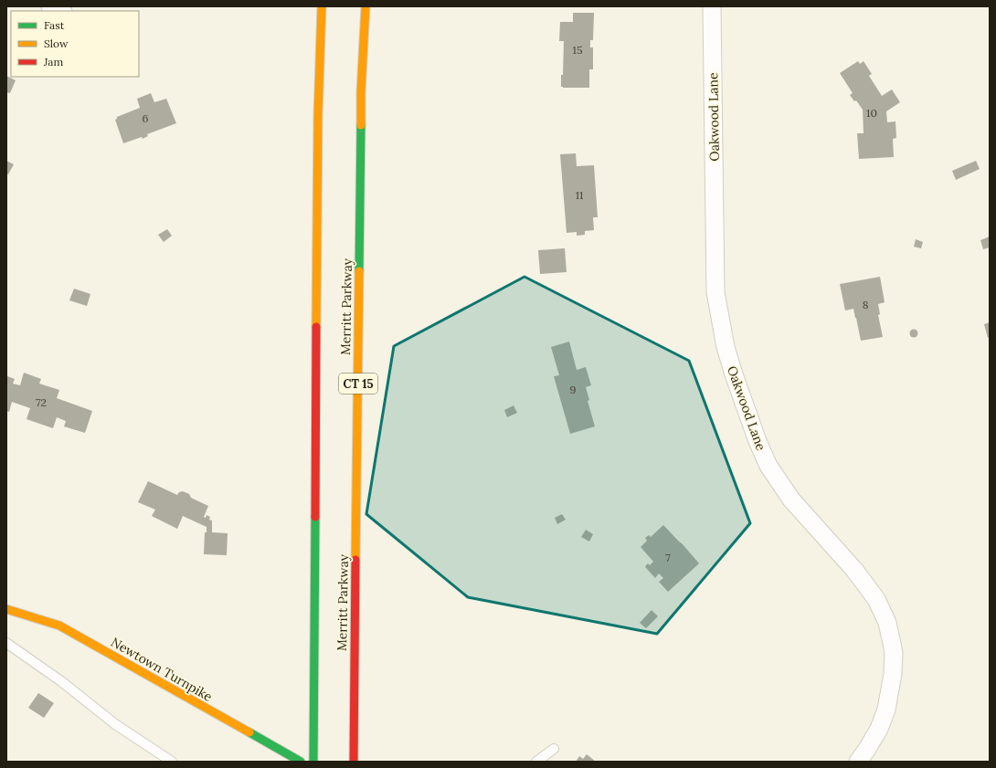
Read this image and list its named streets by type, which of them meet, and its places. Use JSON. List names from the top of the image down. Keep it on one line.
{"streets":{"main road":["Merritt Parkway","CT 15","Newtown Turnpike"],"street":["Oakwood Lane"]},"house_numbers":["15","10","6","11","8","9","72","7"],"legend":["Fast","Slow","Jam"]}
